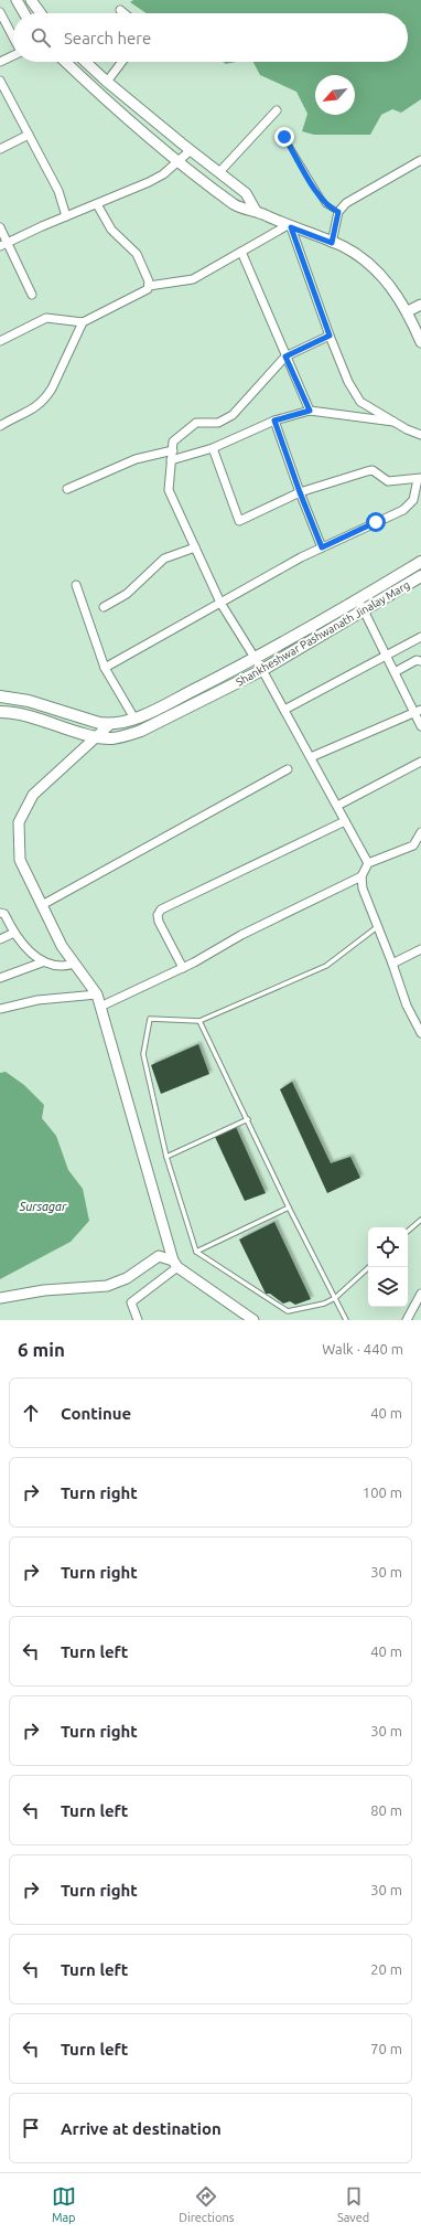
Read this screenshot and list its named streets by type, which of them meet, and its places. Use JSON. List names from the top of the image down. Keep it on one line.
{"streets":{"main road":["Shankheshwar Pashwanath Jinalay Marg"]},"water":["Sursagar"],"north":"bottom left","page":{"search":"Search here","heading":["6 min","Walk · 440 m"],"list":[["Continue","40 m"],["Turn right","100 m"],["Turn right","30 m"],["Turn left","40 m"],["Turn right","30 m"],["Turn left","80 m"],["Turn right","30 m"],["Turn left","20 m"],["Turn left","70 m"],"Arrive at destination"],"nav":["Map","Directions","Saved"]}}
